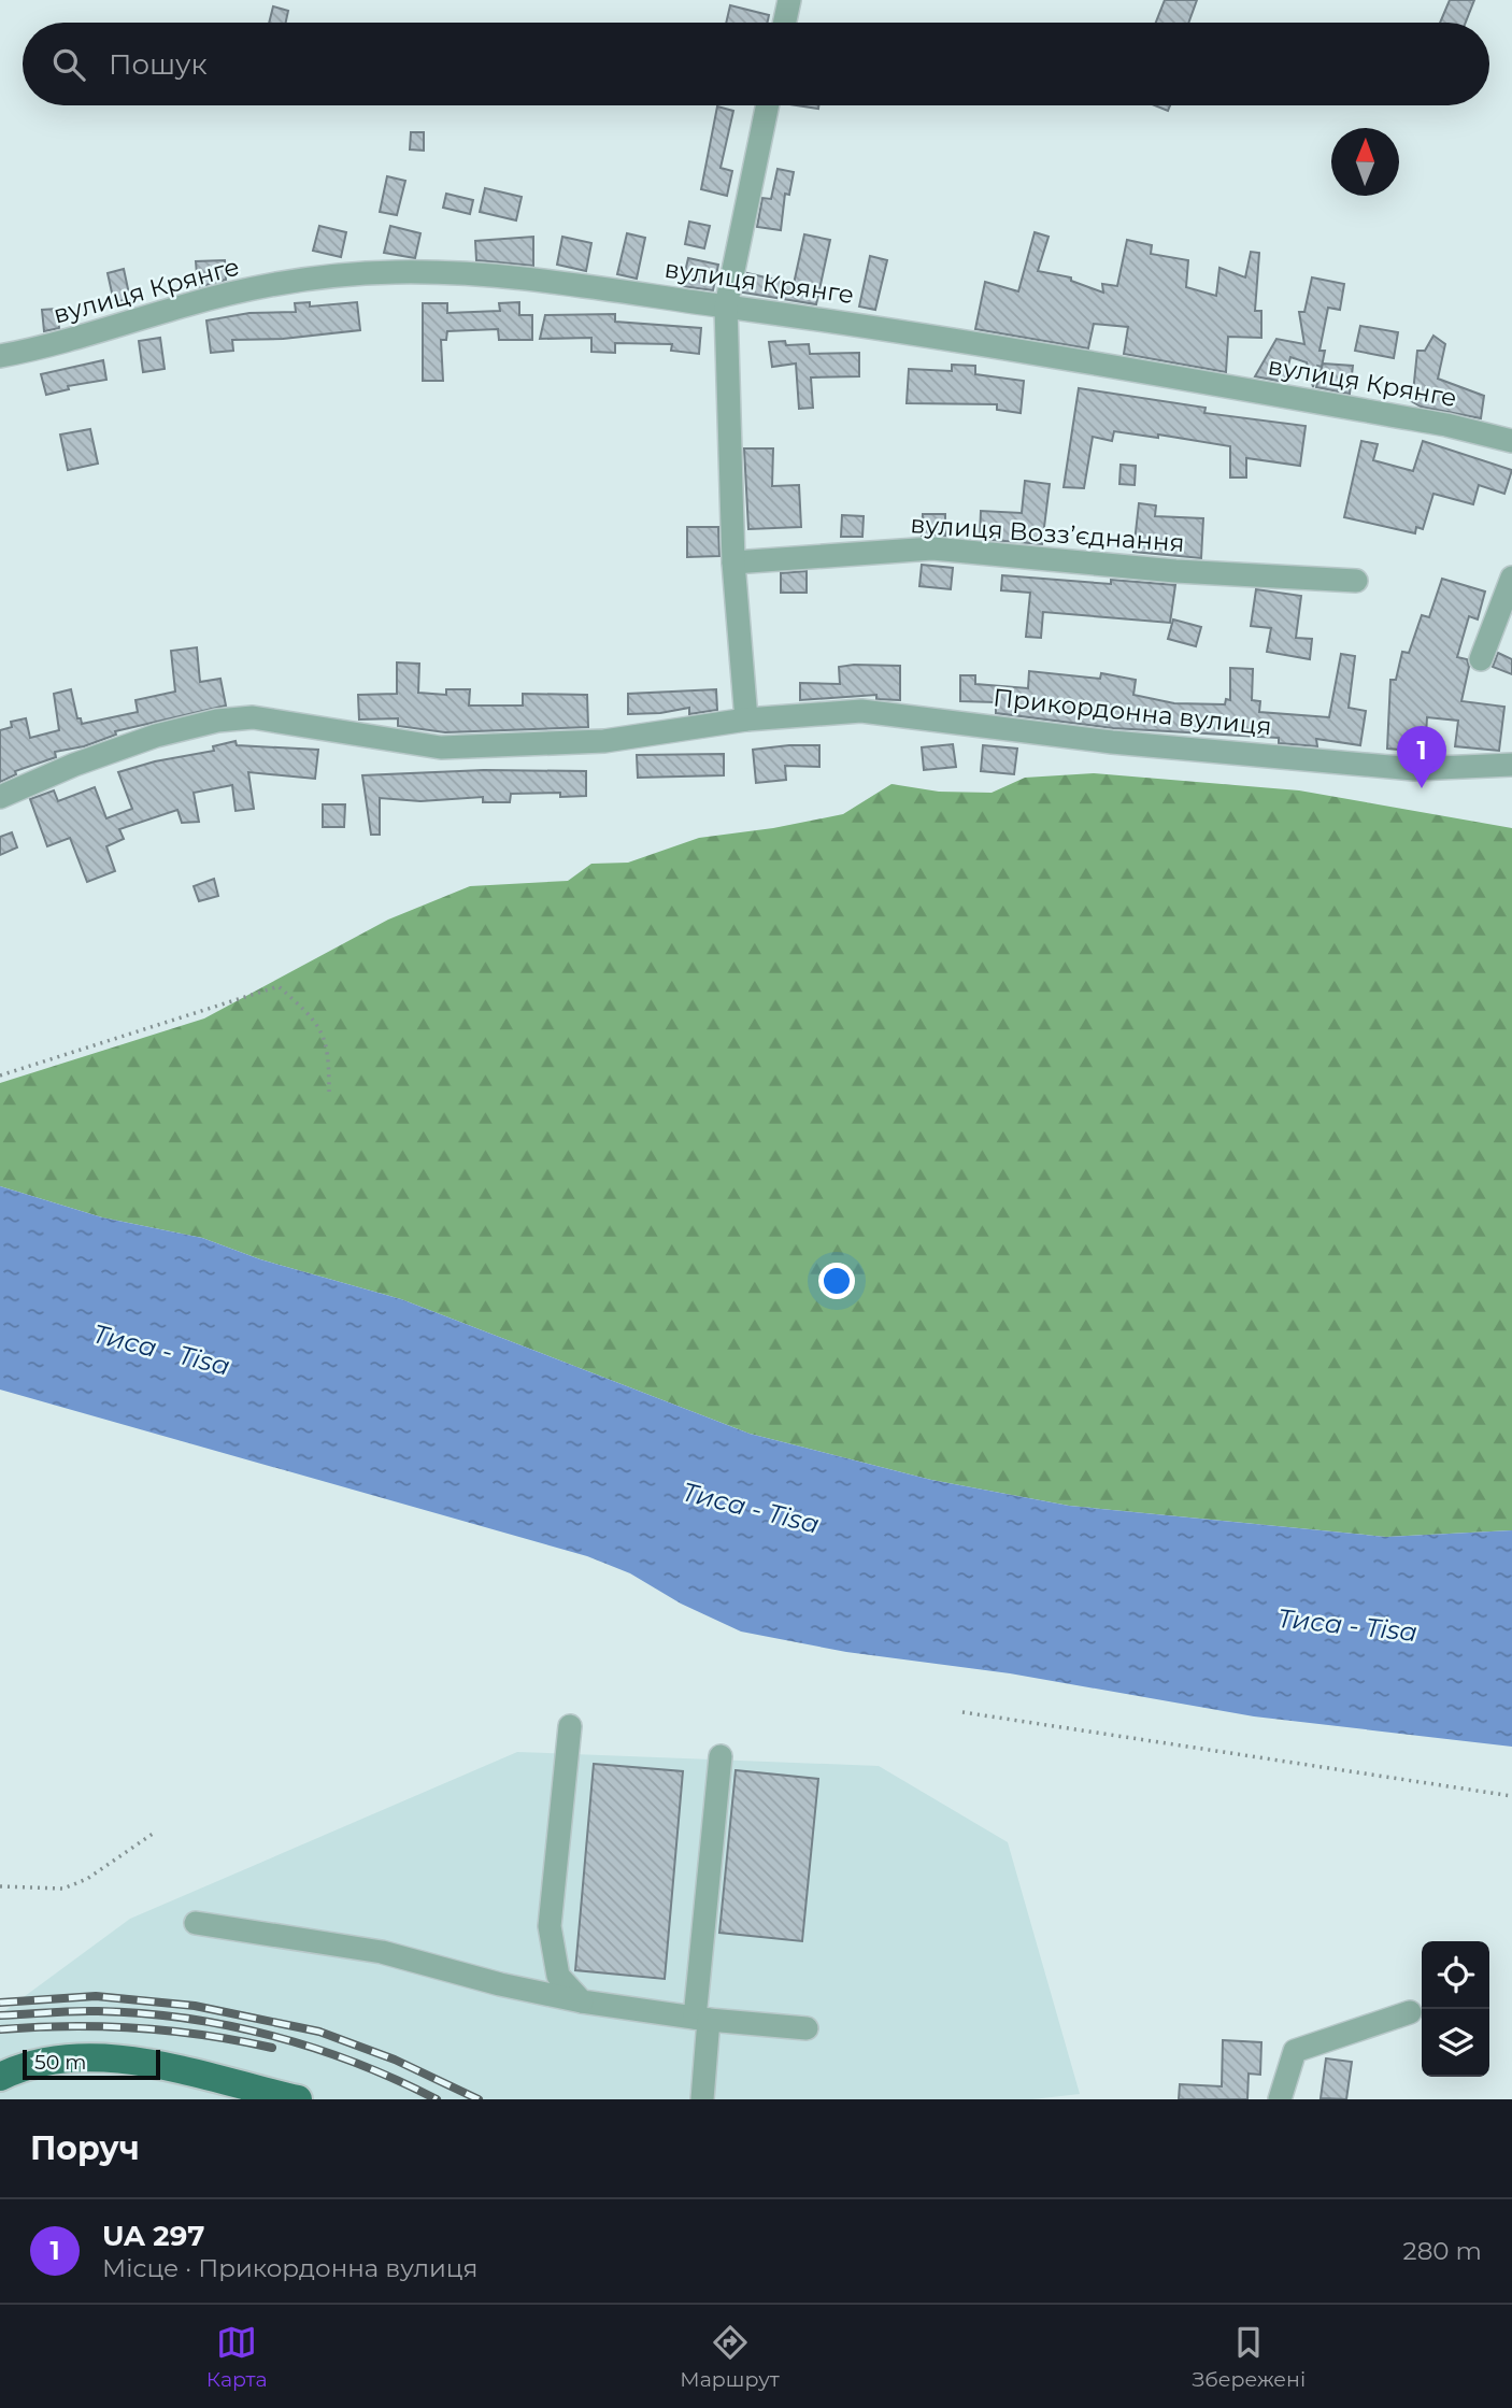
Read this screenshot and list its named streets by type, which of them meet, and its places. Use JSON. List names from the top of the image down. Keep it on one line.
{"streets":{"street":["вулиця Крянге","вулиця Воззʼєднання","Прикордонна вулиця"]},"water":["Тиса - Tisa"],"scale_bar":"50 m","north":"top","page":{"search":"Пошук","pins":"1","scale":"50 m","heading":"Поруч","list":[{"mark":"1","name":"UA 297","note":"Місце · Прикордонна вулиця","value":"280 m"}],"nav":["Карта","Маршрут","Збережені"]}}
